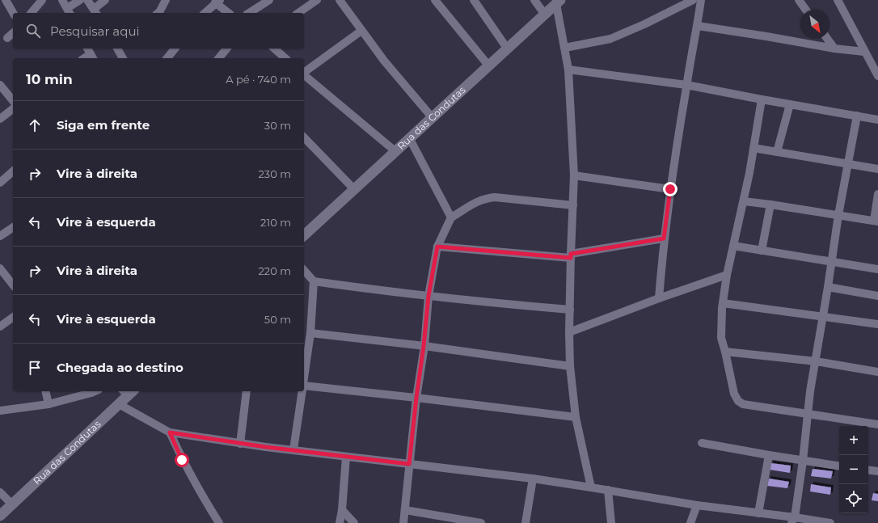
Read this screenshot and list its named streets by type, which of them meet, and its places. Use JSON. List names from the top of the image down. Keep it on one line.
{"streets":{"street":["Rua das Condutas"]},"north":"bottom right","page":{"search":"Pesquisar aqui","heading":["10 min","A pé · 740 m"],"list":[["Siga em frente","30 m"],["Vire à direita","230 m"],["Vire à esquerda","210 m"],["Vire à direita","220 m"],["Vire à esquerda","50 m"],"Chegada ao destino"],"map_buttons":["+","−"]}}
